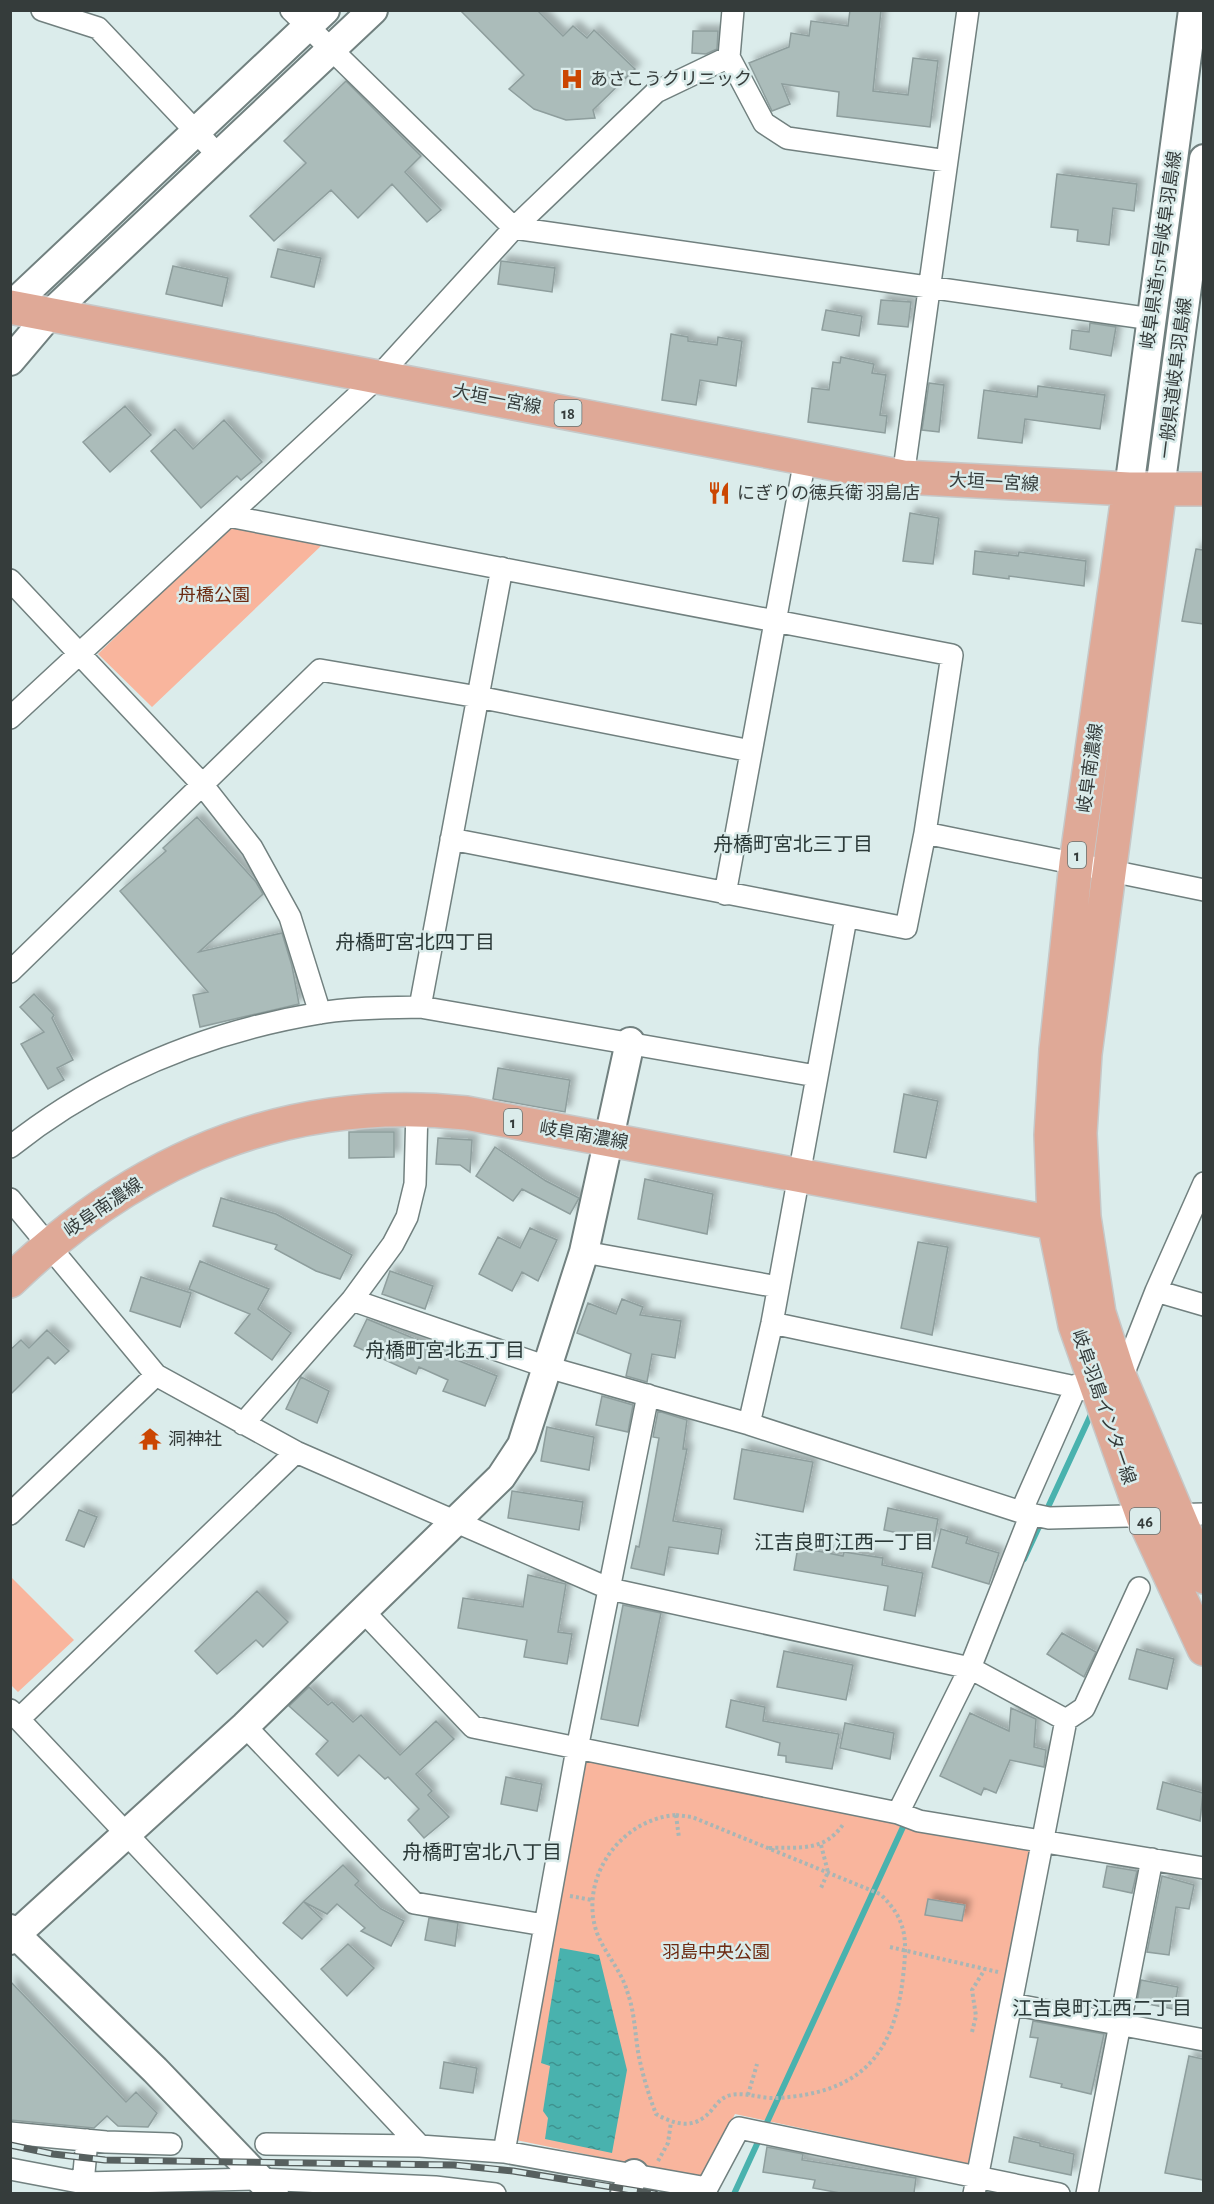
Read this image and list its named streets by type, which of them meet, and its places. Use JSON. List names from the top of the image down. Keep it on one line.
{"streets":{"main road":["大垣一宮線","18","岐阜南濃線","1","岐阜羽島インター線","46"],"street":["岐阜県道151号岐阜羽島線","一般県道岐阜羽島線"]},"crossings":[["岐阜県道151号岐阜羽島線","一般県道岐阜羽島線"],["岐阜県道151号岐阜羽島線","大垣一宮線"],["岐阜県道151号岐阜羽島線","岐阜南濃線"],["一般県道岐阜羽島線","大垣一宮線"],["一般県道岐阜羽島線","岐阜南濃線"],["大垣一宮線","岐阜南濃線"],["岐阜南濃線","岐阜羽島インター線"]],"districts":["舟橋町宮北三丁目","舟橋町宮北四丁目","舟橋町宮北五丁目","江吉良町江西一丁目","舟橋町宮北八丁目","江吉良町江西二丁目"],"parks":["舟橋公園","羽島中央公園"],"places":{"hospital":["あさこうクリニック"],"restaurant":["にぎりの徳兵衛 羽島店"],"temple":["洞神社"]}}
